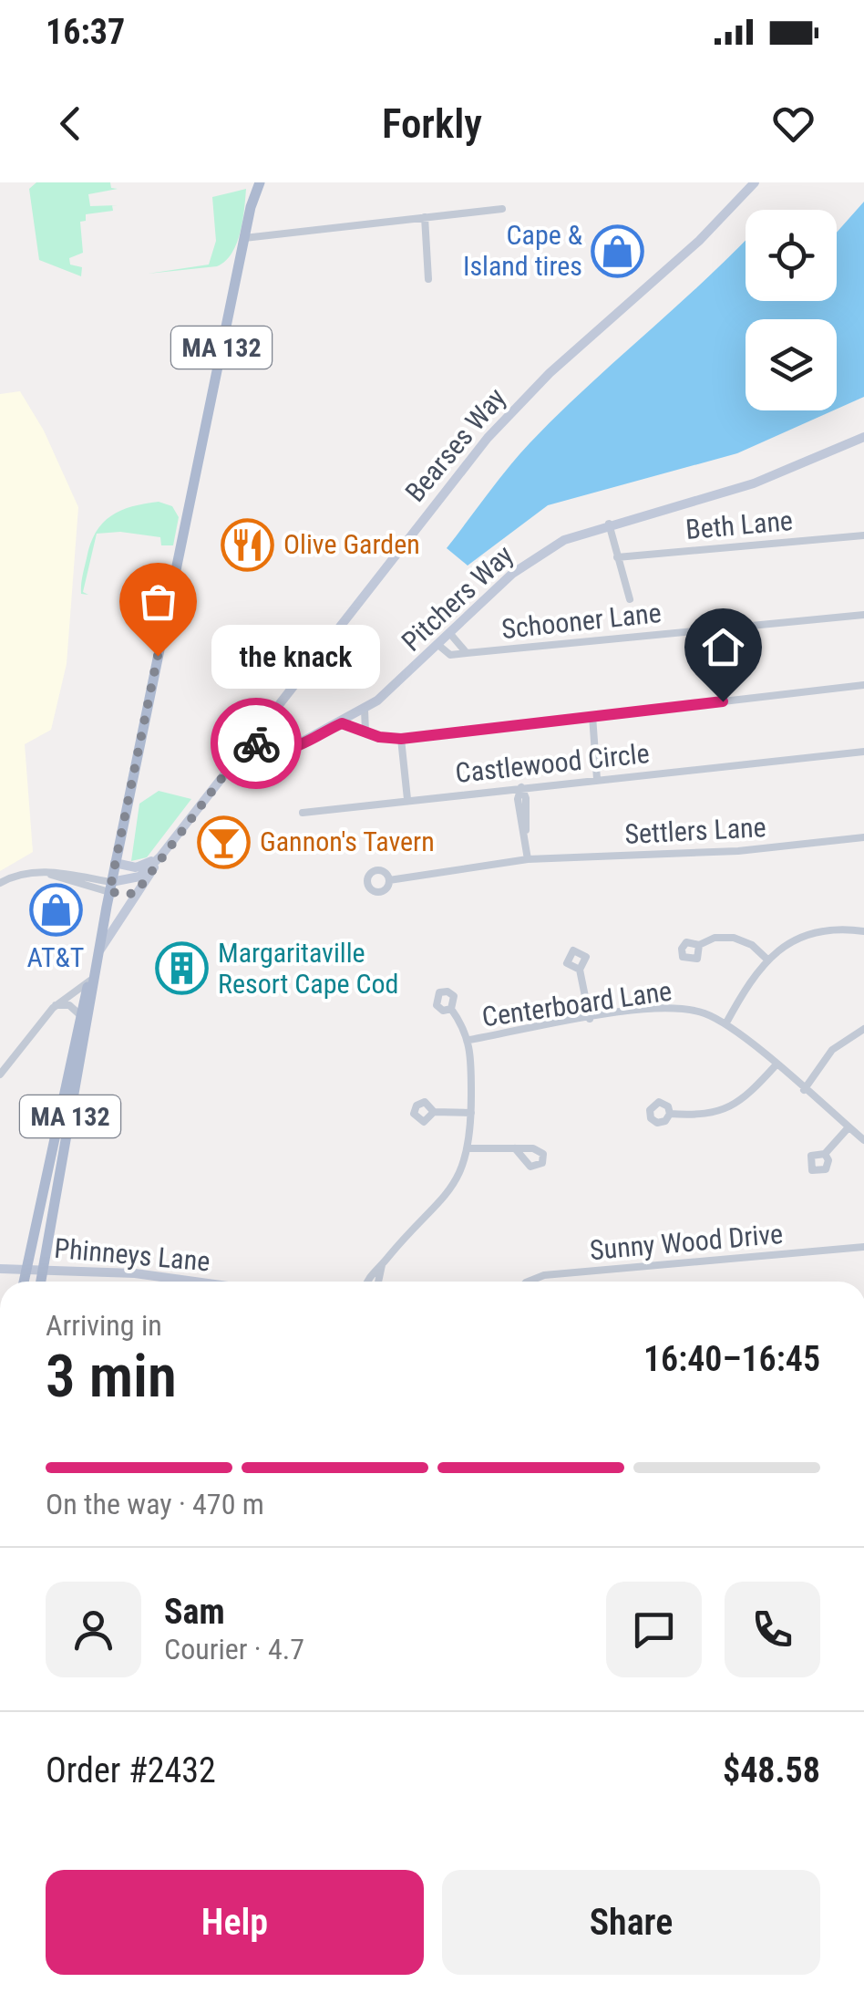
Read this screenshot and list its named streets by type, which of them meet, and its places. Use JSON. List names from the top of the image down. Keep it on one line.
{"streets":{"main road":["MA 132","Bearses Way","Pitchers Way","Phinneys Lane"],"street":["Beth Lane","Schooner Lane","Castlewood Circle","Settlers Lane","Centerboard Lane","Sunny Wood Drive"]},"crossings":[["MA 132","Bearses Way"],["MA 132","Phinneys Lane"],["Bearses Way","Pitchers Way"],["Pitchers Way","Schooner Lane"],["Pitchers Way","Castlewood Circle"]],"places":{"shop":["Cape & Island tires","AT&T"],"restaurant":["Olive Garden"],"other":["the knack"],"bar":["Gannon's Tavern"],"building":["Margaritaville Resort Cape Cod"]},"page":{"status":"16:37","header":"Forkly","bubble":"the knack","heading":["3 min","Arriving in","16:40–16:45"],"panel":["Sam","Courier · 4.7","Order #2432","$48.58"],"bar":"On the way · 470 m","buttons":["Help","Share"]}}
